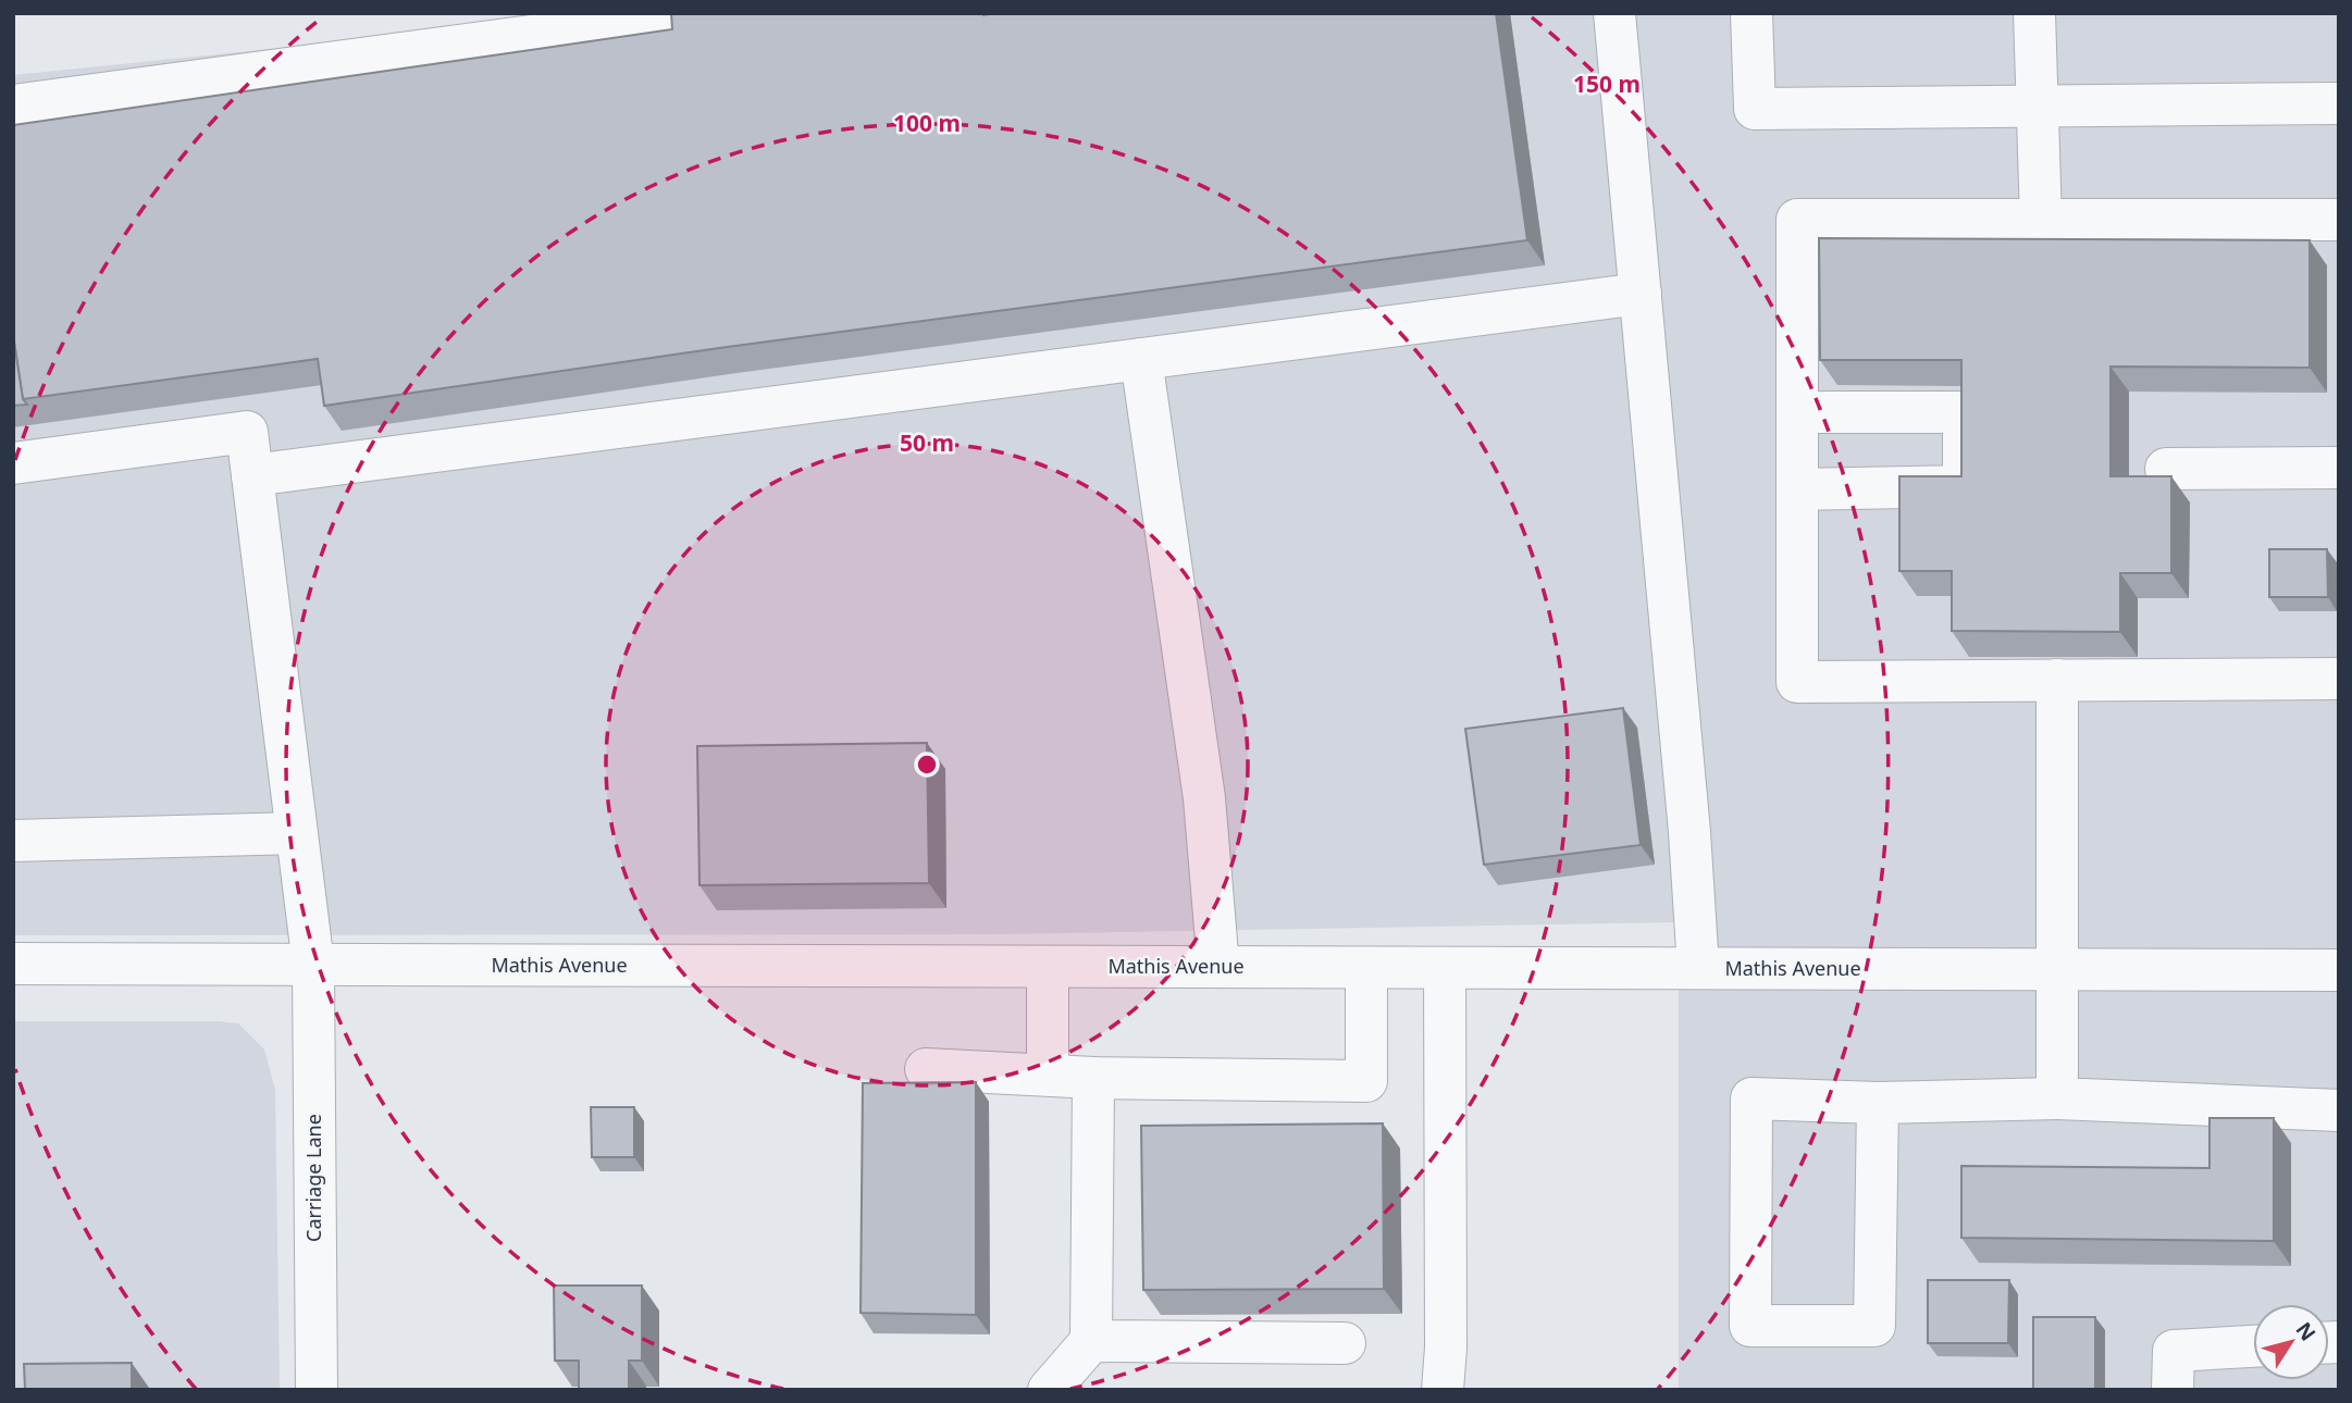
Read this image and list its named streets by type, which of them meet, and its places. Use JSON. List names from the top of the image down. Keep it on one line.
{"streets":{"street":["Mathis Avenue","Carriage Lane"]},"crossings":[["Mathis Avenue","Carriage Lane"]],"north":"top right","rings":["150 m","100 m","50 m"]}
